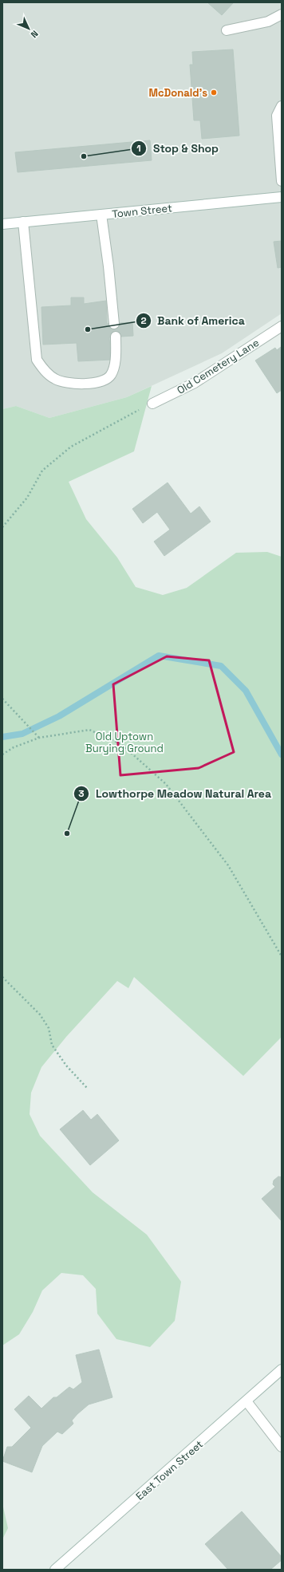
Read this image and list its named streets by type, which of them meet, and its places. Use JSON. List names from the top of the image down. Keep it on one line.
{"streets":{"street":["Town Street","Old Cemetery Lane","East Town Street"]},"parks":["Old Uptown Burying Ground"],"places":["McDonald's","Stop & Shop","Bank of America","Lowthorpe Meadow Natural Area"],"north":"bottom right"}
